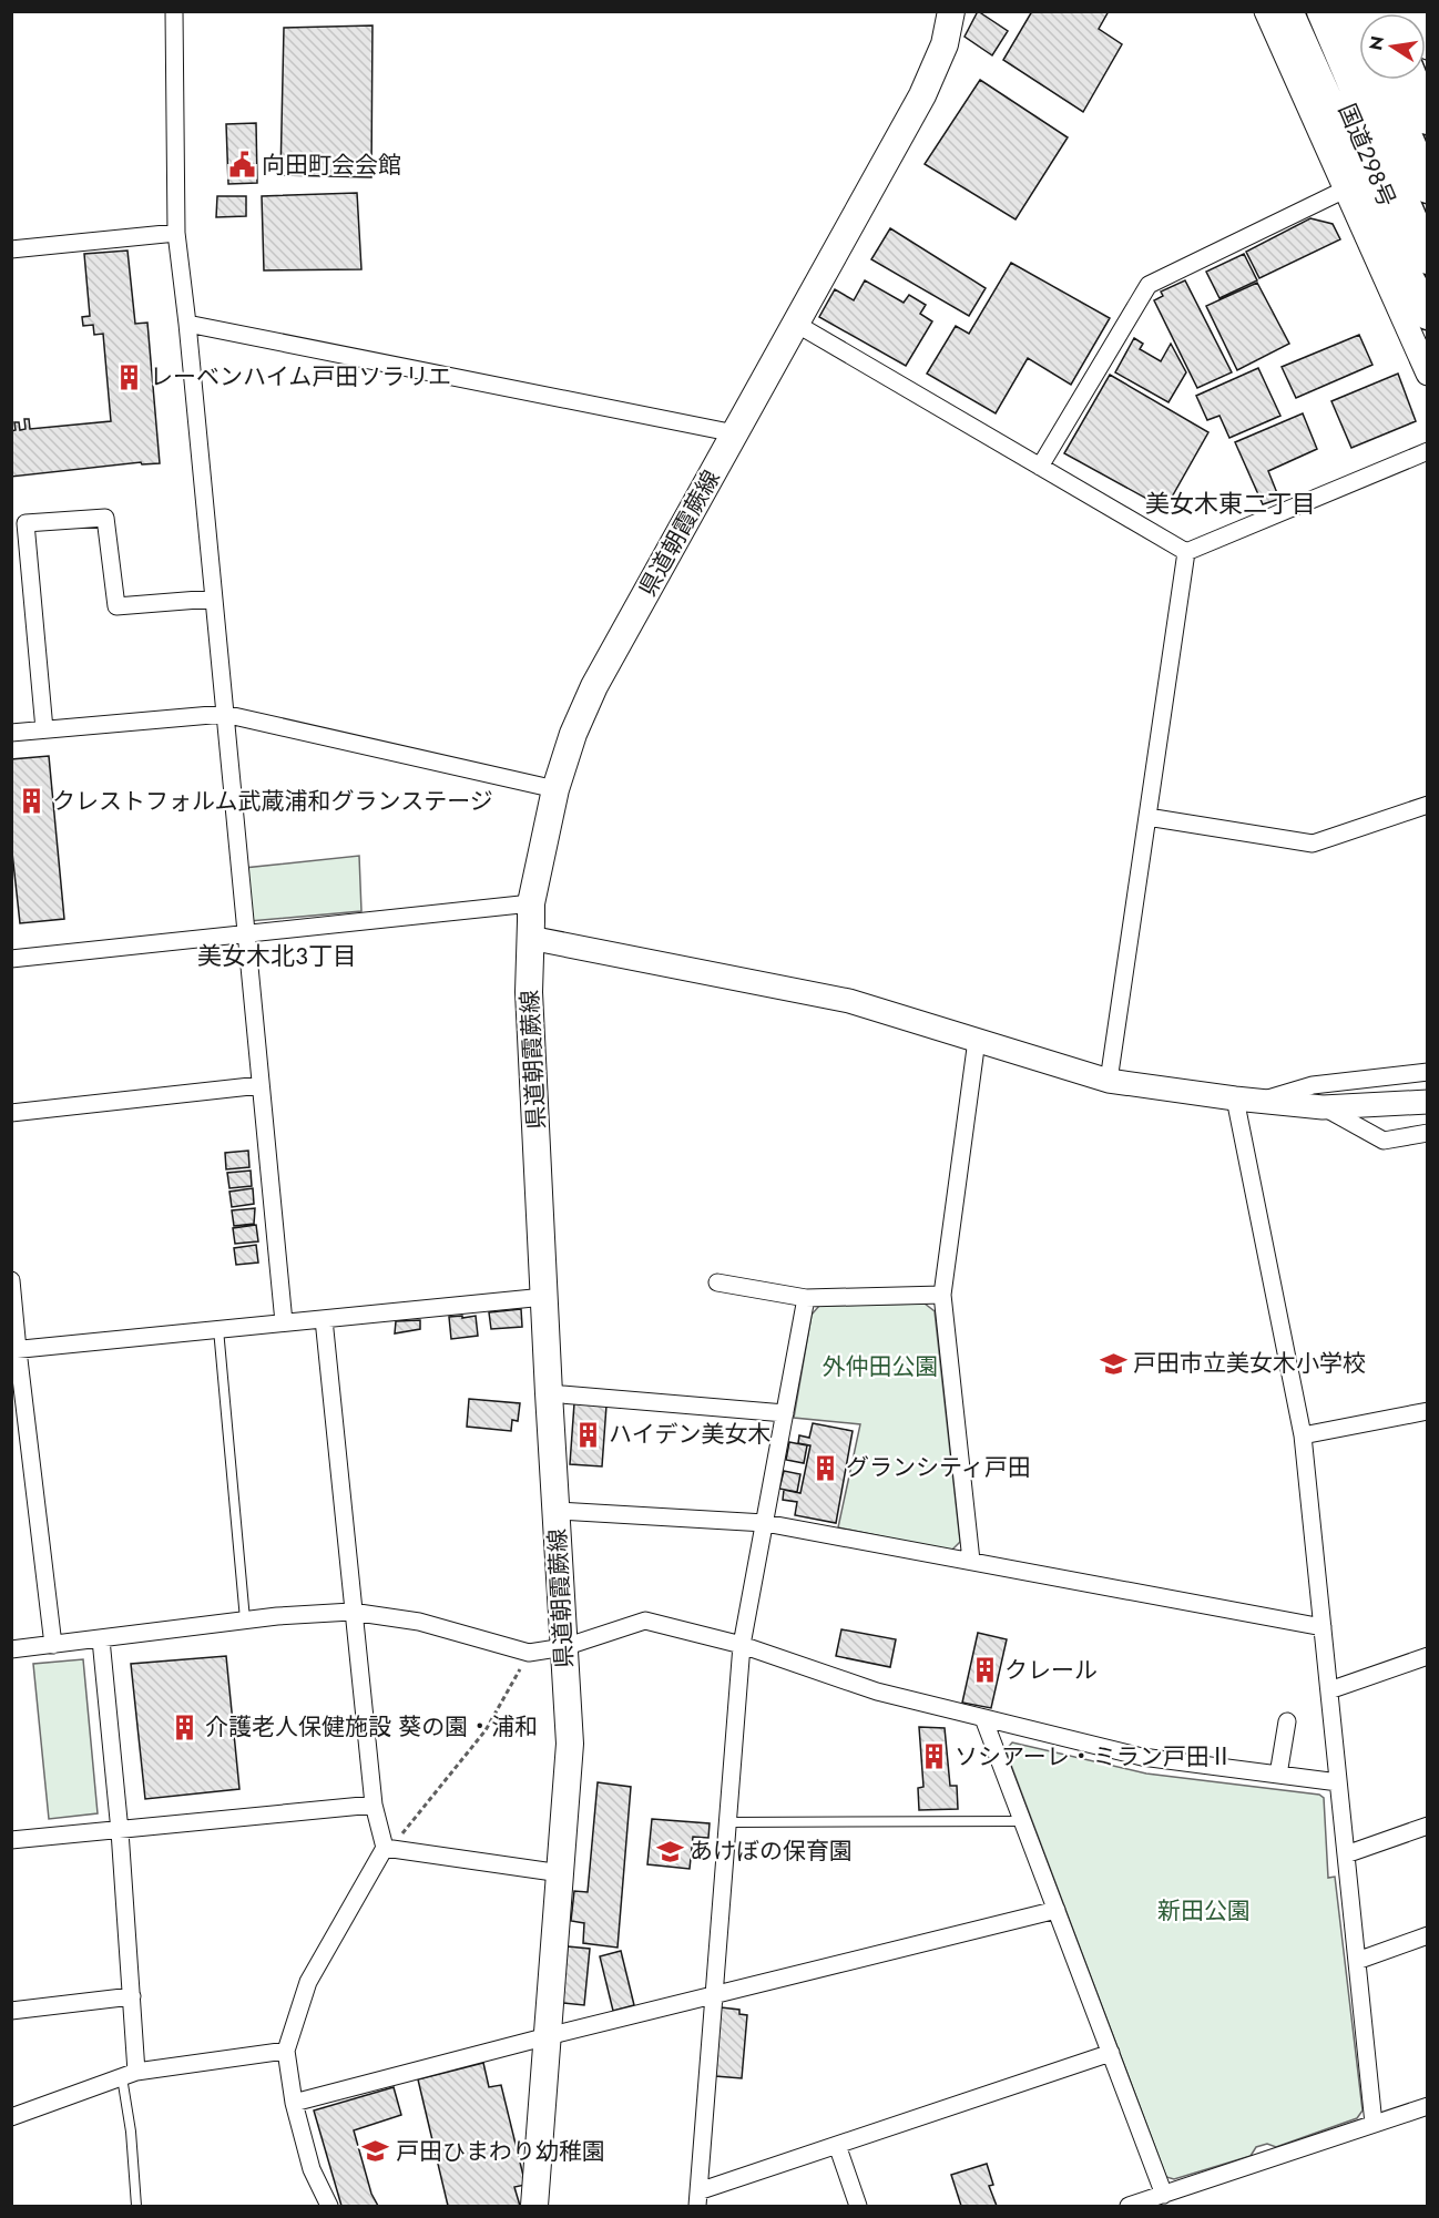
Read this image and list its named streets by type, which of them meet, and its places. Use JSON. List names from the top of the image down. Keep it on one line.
{"streets":{"highway":["国道298号"],"main road":["県道朝霞蕨線"]},"districts":["美女木東二丁目","美女木北3丁目"],"parks":["外仲田公園","新田公園"],"places":{"public building":["向田町会会館"],"building":["レーベンハイム戸田ソラリエ","クレストフォルム武蔵浦和グランステージ","ハイデン美女木","グランシティ戸田","クレール","介護老人保健施設 葵の園・浦和","ソシアーレ・ミラン戸田Ⅱ"],"school or university":["戸田市立美女木小学校","あけぼの保育園","戸田ひまわり幼稚園"]},"north":"left"}
